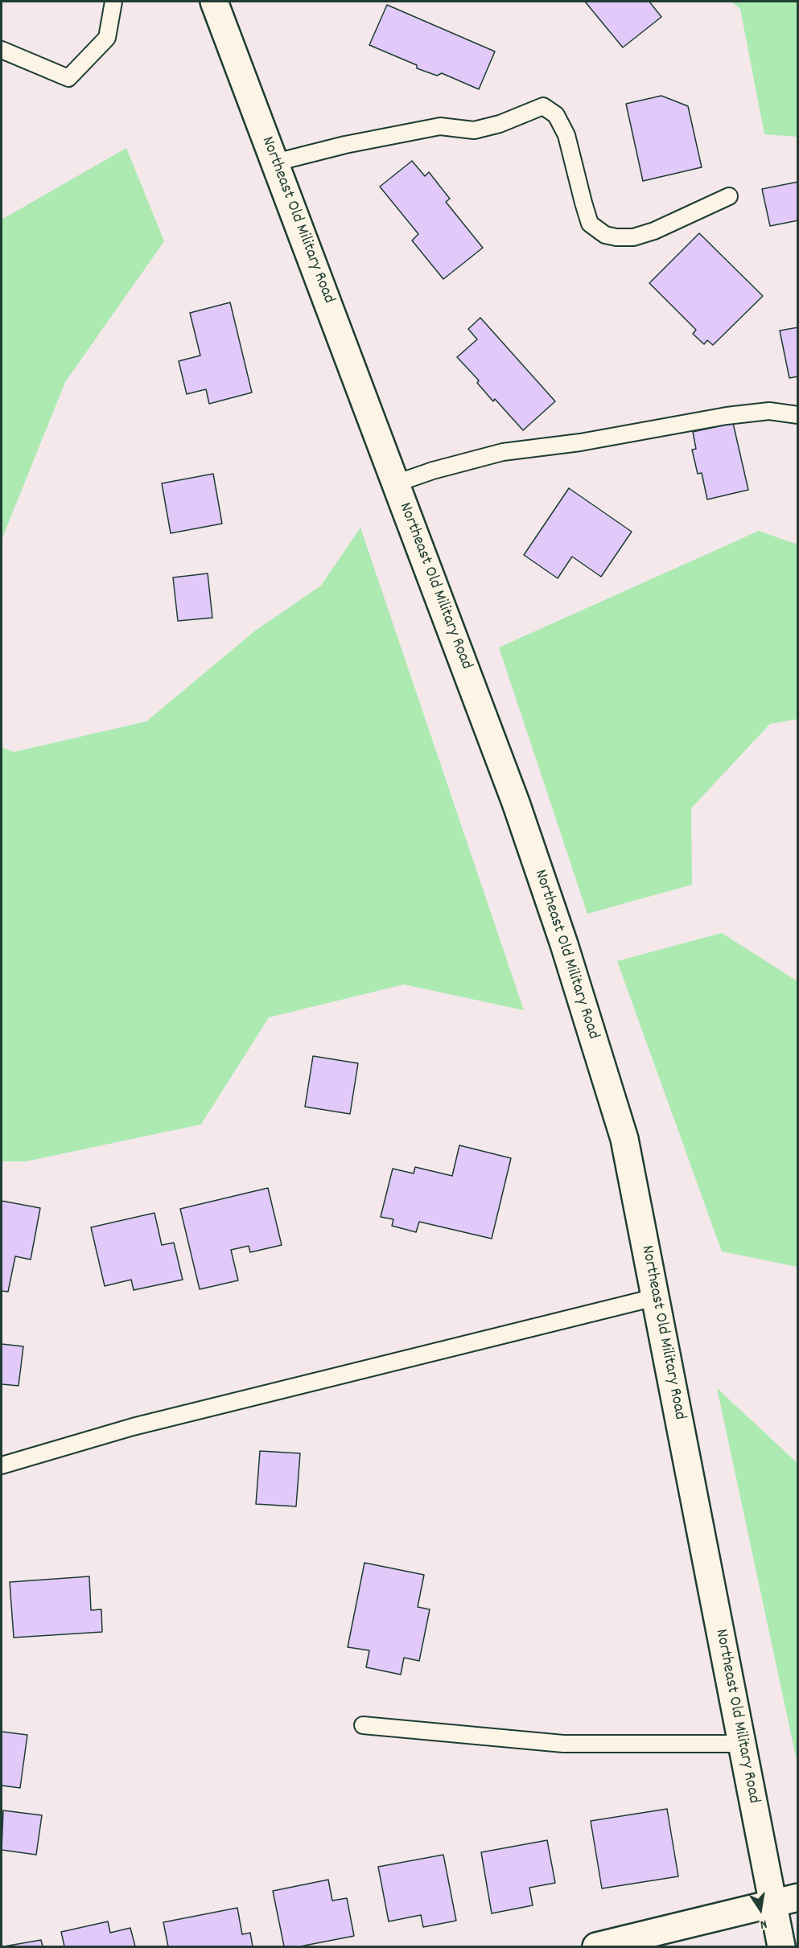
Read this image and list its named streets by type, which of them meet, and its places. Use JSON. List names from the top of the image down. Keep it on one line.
{"streets":{"street":["Northeast Old Military Road"]},"north":"bottom"}
